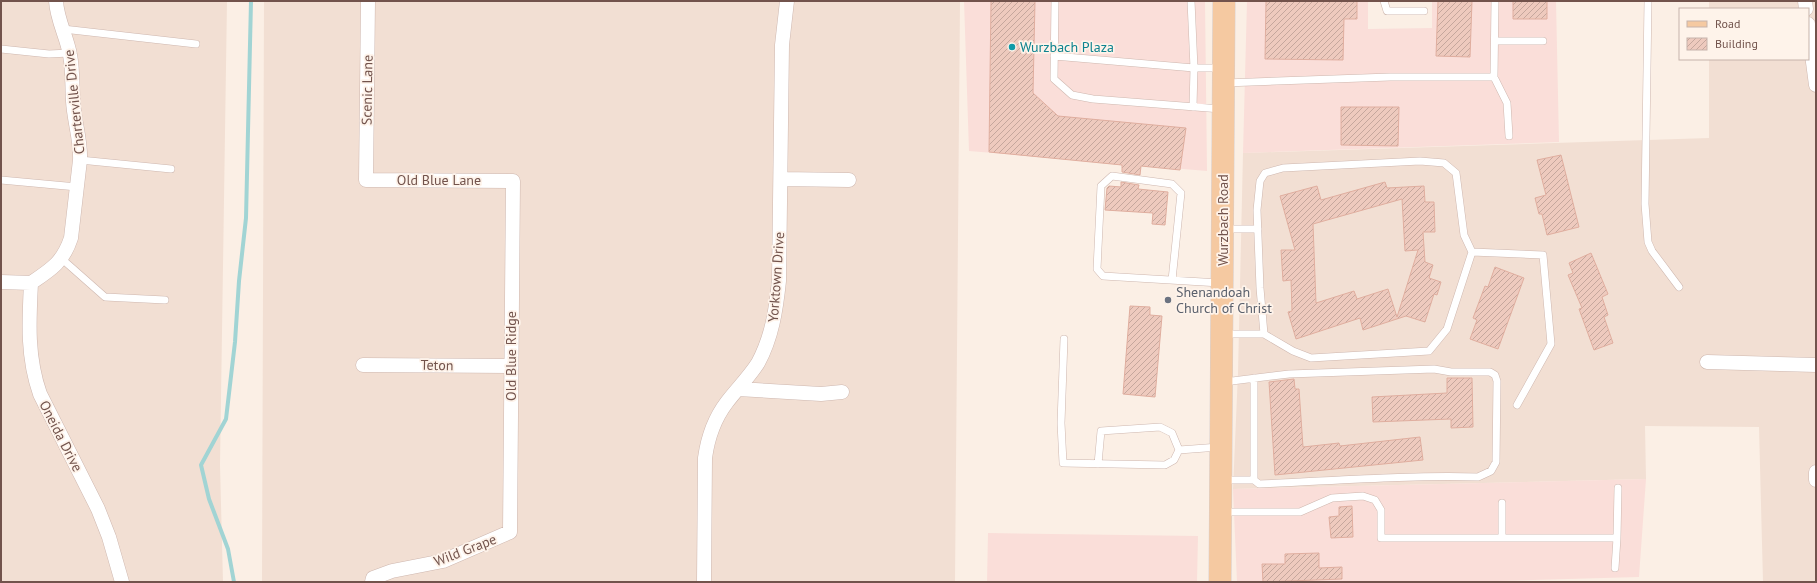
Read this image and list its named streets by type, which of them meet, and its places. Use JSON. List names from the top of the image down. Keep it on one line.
{"streets":{"main road":["Wurzbach Road"],"street":["Scenic Lane","Charterville Drive","Old Blue Lane","Yorktown Drive","Old Blue Ridge","Teton","Oneida Drive","Wild Grape"]},"crossings":[["Scenic Lane","Old Blue Lane"],["Charterville Drive","Oneida Drive"],["Old Blue Lane","Old Blue Ridge"],["Old Blue Ridge","Teton"],["Old Blue Ridge","Wild Grape"]],"places":["Wurzbach Plaza","Shenandoah Church of Christ"],"legend":["Road","Building"]}
